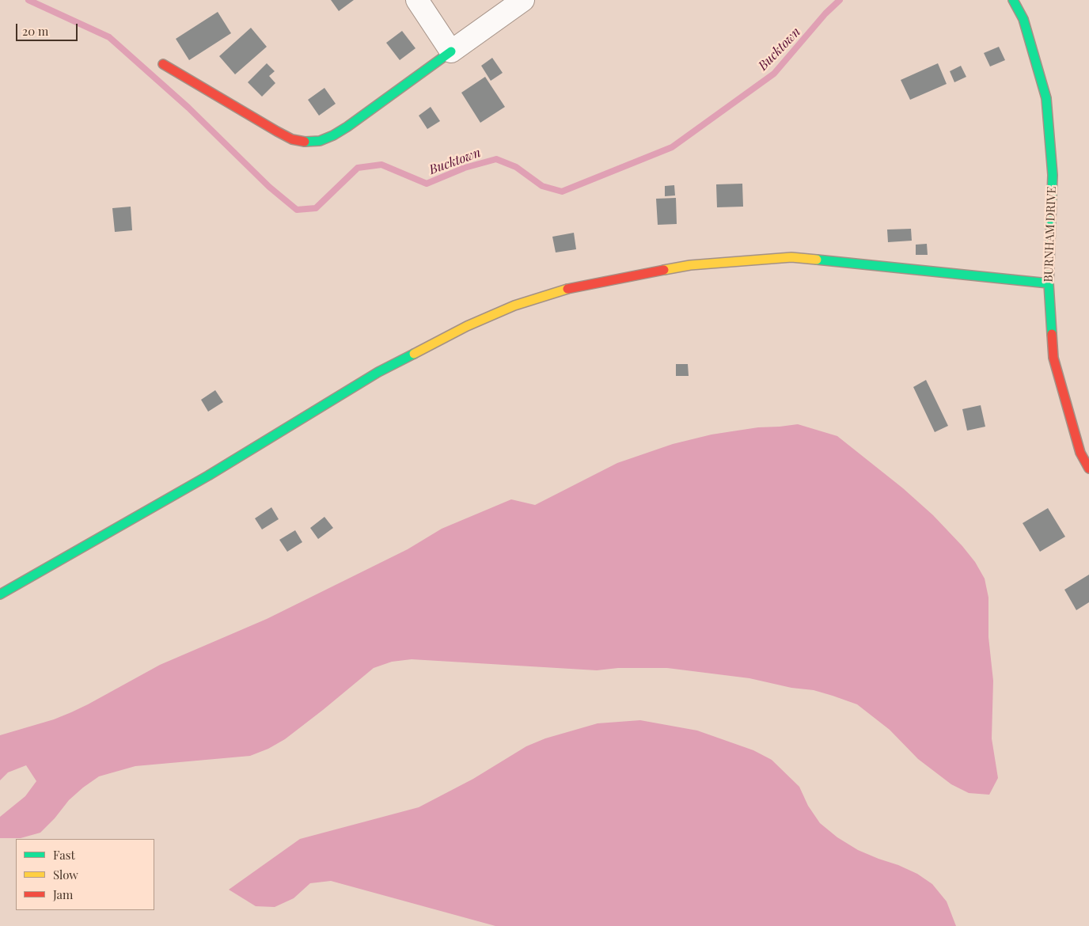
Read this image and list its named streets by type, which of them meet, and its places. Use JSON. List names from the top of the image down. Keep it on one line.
{"streets":{"street":["BURNHAM DRIVE"]},"water":["Bucktown"],"legend":["Fast","Slow","Jam"],"scale_bar":"20 m"}
